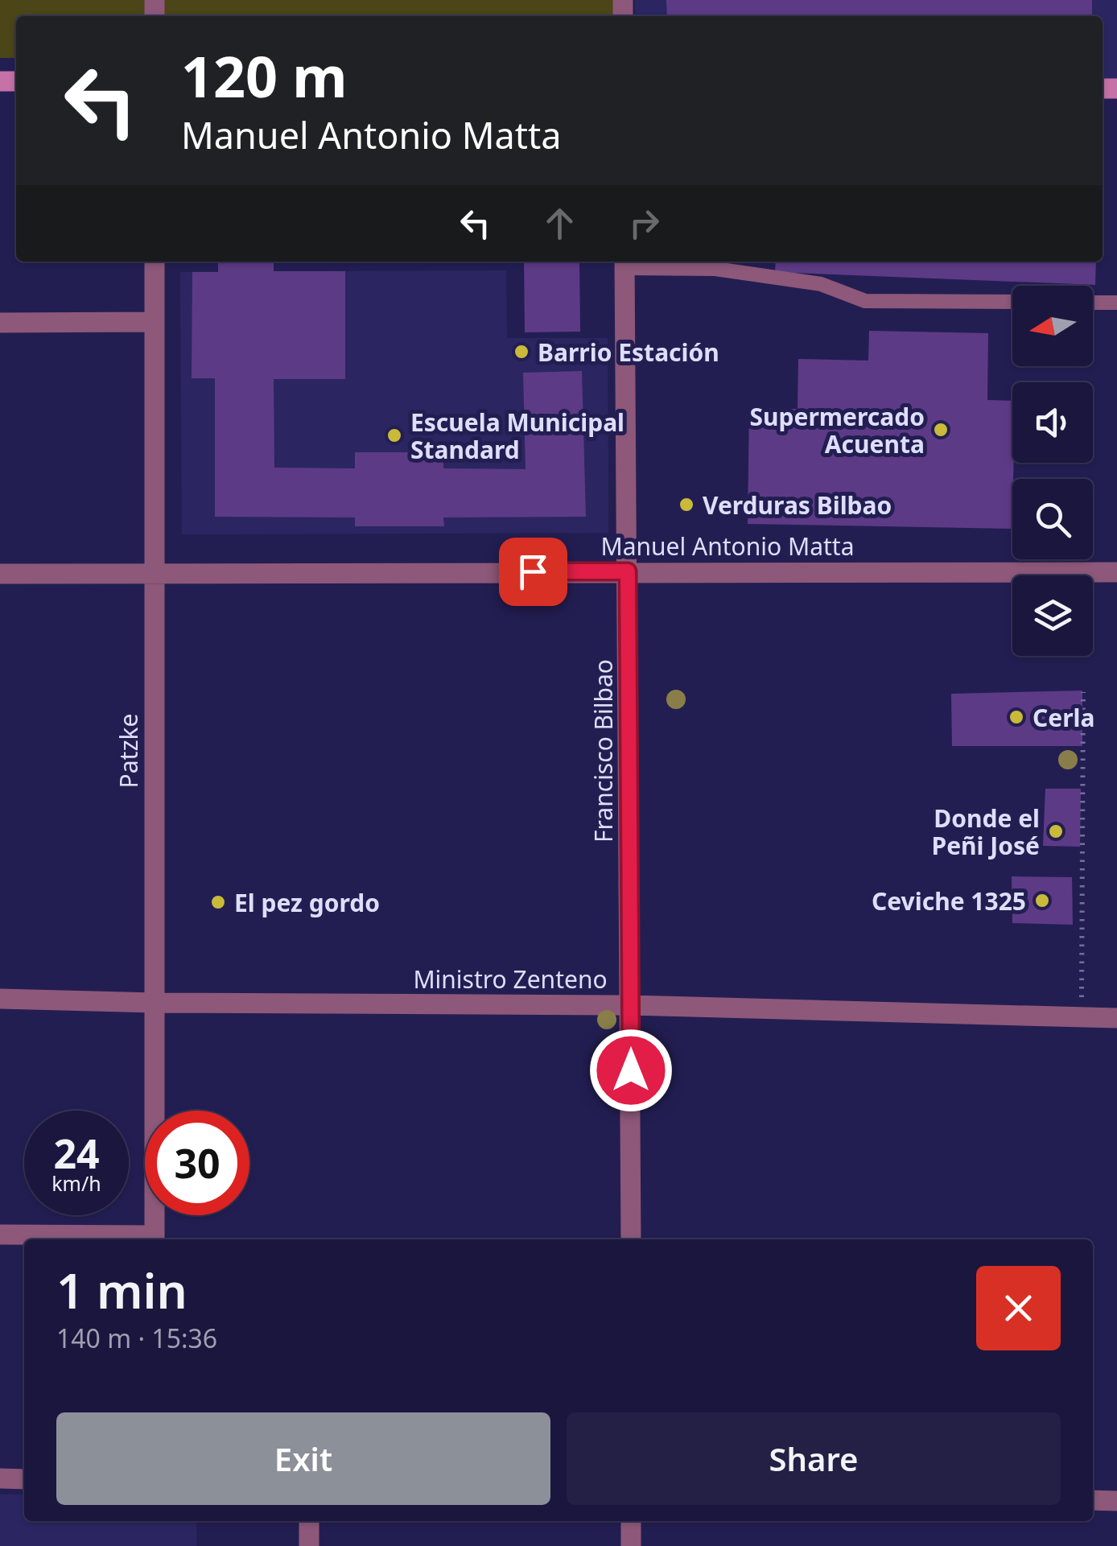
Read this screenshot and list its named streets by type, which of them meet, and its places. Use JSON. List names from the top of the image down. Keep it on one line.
{"streets":{"street":["Manuel Antonio Matta","Patzke","Francisco Bilbao","Ministro Zenteno"]},"crossings":[["Manuel Antonio Matta","Patzke"],["Manuel Antonio Matta","Francisco Bilbao"],["Patzke","Ministro Zenteno"],["Francisco Bilbao","Ministro Zenteno"]],"places":["Barrio Estación","Supermercado Acuenta","Escuela Municipal Standard","Verduras Bilbao","Cerla","Donde el Peñi José","Ceviche 1325","El pez gordo"],"north":"left","page":{"turn":["120 m","Manuel Antonio Matta"],"speed":"24 km/h","limit":"30","heading":["1 min","140 m · 15:36"],"buttons":["Exit","Share"]}}
